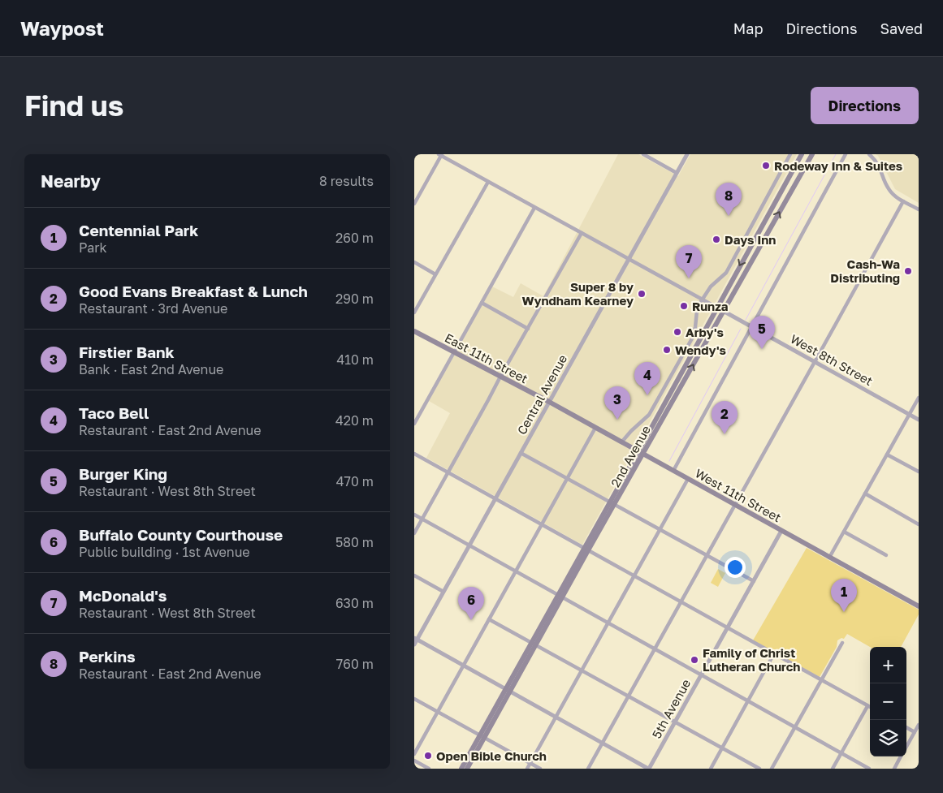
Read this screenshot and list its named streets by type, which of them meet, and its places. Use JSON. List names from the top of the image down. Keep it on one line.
{"streets":{"main road":["East 11th Street","2nd Avenue","West 11th Street"],"street":["West 8th Street","Central Avenue","5th Avenue"]},"crossings":[["East 11th Street","Central Avenue"],["East 11th Street","West 11th Street"],["West 8th Street","Central Avenue"],["West 8th Street","2nd Avenue"],["Central Avenue","West 11th Street"],["2nd Avenue","West 11th Street"],["West 11th Street","5th Avenue"]],"places":["Rodeway Inn & Suites","Days Inn","Cash-Wa Distributing","Super 8 by Wyndham Kearney","Runza","Arby's","Wendy's","Family of Christ Lutheran Church","Open Bible Church"],"page":{"header":"Waypost","nav":["Map","Directions","Saved"],"buttons":"Directions","title":"Find us","heading":["Nearby","8 results"],"pins":["8","7","5","4","3","2","1","6"],"list":[{"mark":"1","name":"Centennial Park","note":"Park","value":"260 m"},{"mark":"2","name":"Good Evans Breakfast & Lunch","note":"Restaurant · 3rd Avenue","value":"290 m"},{"mark":"3","name":"Firstier Bank","note":"Bank · East 2nd Avenue","value":"410 m"},{"mark":"4","name":"Taco Bell","note":"Restaurant · East 2nd Avenue","value":"420 m"},{"mark":"5","name":"Burger King","note":"Restaurant · West 8th Street","value":"470 m"},{"mark":"6","name":"Buffalo County Courthouse","note":"Public building · 1st Avenue","value":"580 m"},{"mark":"7","name":"McDonald's","note":"Restaurant · West 8th Street","value":"630 m"},{"mark":"8","name":"Perkins","note":"Restaurant · East 2nd Avenue","value":"760 m"}],"map_buttons":["+","−"]}}
